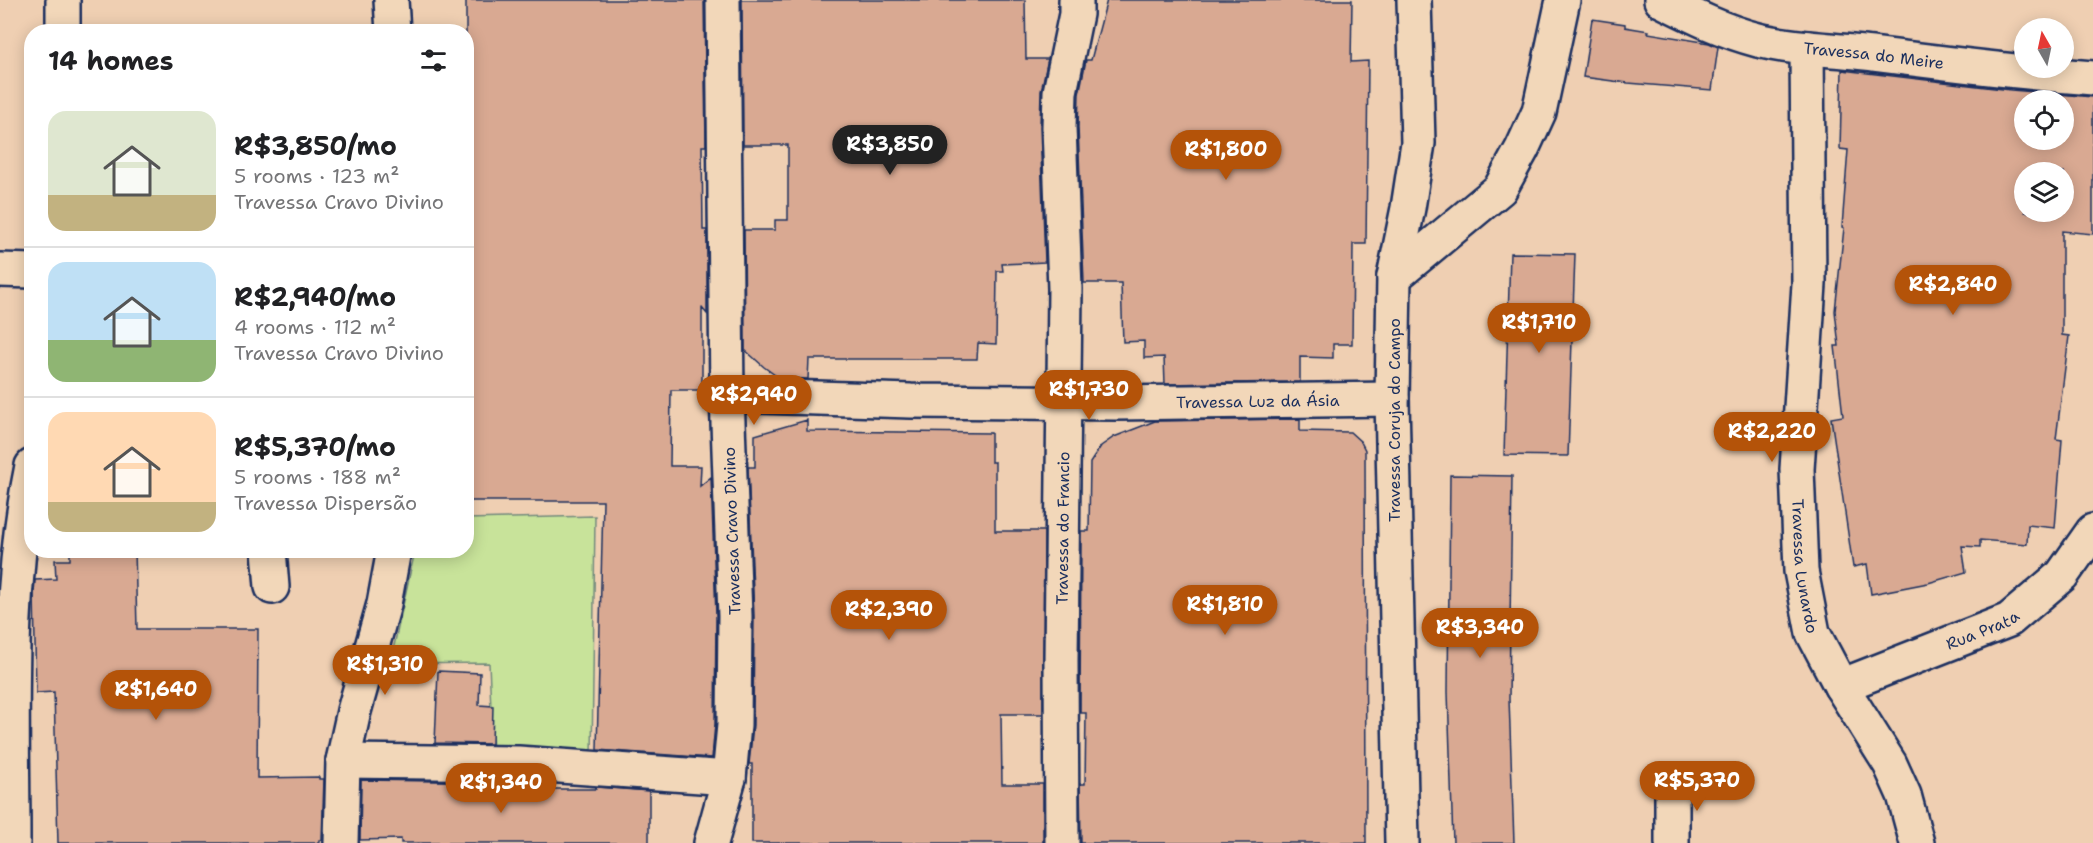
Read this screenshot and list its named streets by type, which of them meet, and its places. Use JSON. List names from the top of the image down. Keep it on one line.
{"streets":{"street":["Travessa do Meire","Travessa Luz da Ásia","Travessa Coruja do Campo","Travessa do Francio","Travessa Cravo Divino","Travessa Lunardo","Rua Prata"]},"crossings":[["Travessa do Meire","Travessa Lunardo"],["Travessa Luz da Ásia","Travessa Coruja do Campo"],["Travessa Luz da Ásia","Travessa do Francio"],["Travessa Luz da Ásia","Travessa Cravo Divino"],["Travessa Lunardo","Rua Prata"]],"north":"top","page":{"heading":"14 homes","list":[{"name":"R$3,850/mo","note":"5 rooms · 123 m² · Travessa Cravo Divino"},{"name":"R$2,940/mo","note":"4 rooms · 112 m² · Travessa Cravo Divino"},{"name":"R$5,370/mo","note":"5 rooms · 188 m² · Travessa Dispersão"}],"price":["R$3,850","R$1,800","R$2,840","R$1,710","R$1,730","R$2,940","R$2,220","R$1,810","R$2,390","R$3,340","R$1,310","R$1,640","R$5,370","R$1,340"]}}
